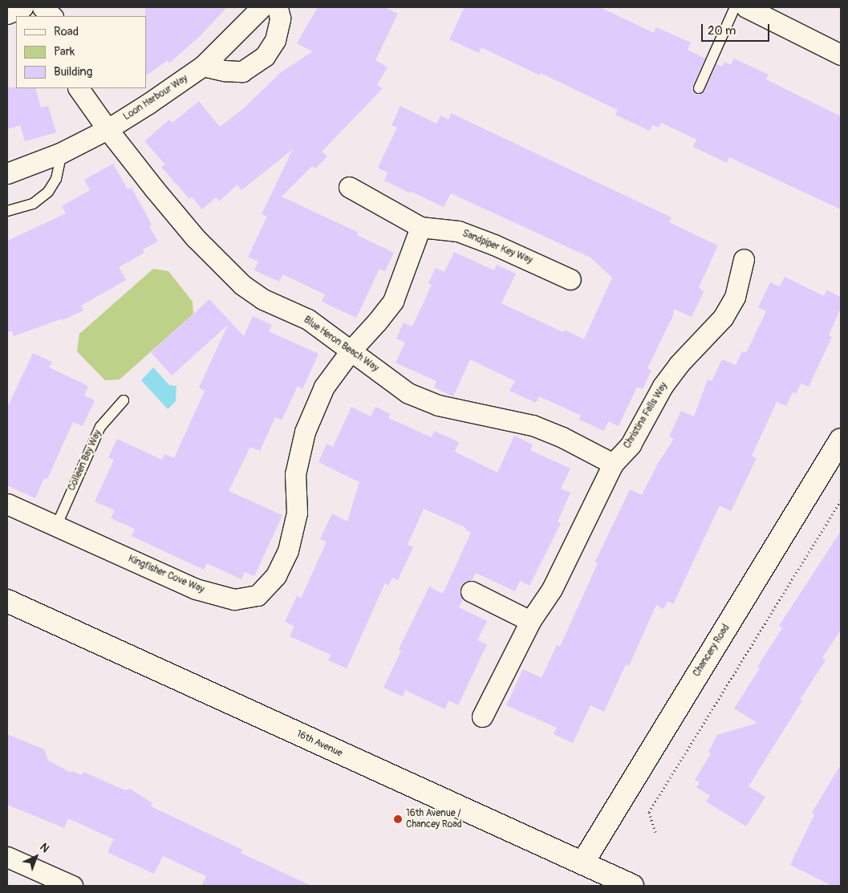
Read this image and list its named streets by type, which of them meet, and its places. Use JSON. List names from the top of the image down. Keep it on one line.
{"streets":{"main road":["Chancery Road","16th Avenue"],"street":["Loon Harbour Way","Sandpiper Key Way","Blue Heron Beach Way","Christina Falls Way","Kingfisher Cove Way"],"lane":["Colleen Bay Way"]},"crossings":[["Loon Harbour Way","Blue Heron Beach Way"],["Blue Heron Beach Way","Christina Falls Way"],["Blue Heron Beach Way","Kingfisher Cove Way"],["Colleen Bay Way","Kingfisher Cove Way"],["Chancery Road","16th Avenue"]],"places":["16th Avenue / Chancey Road"],"legend":["Road","Park","Building"],"scale_bar":"20 m","north":"top right"}
